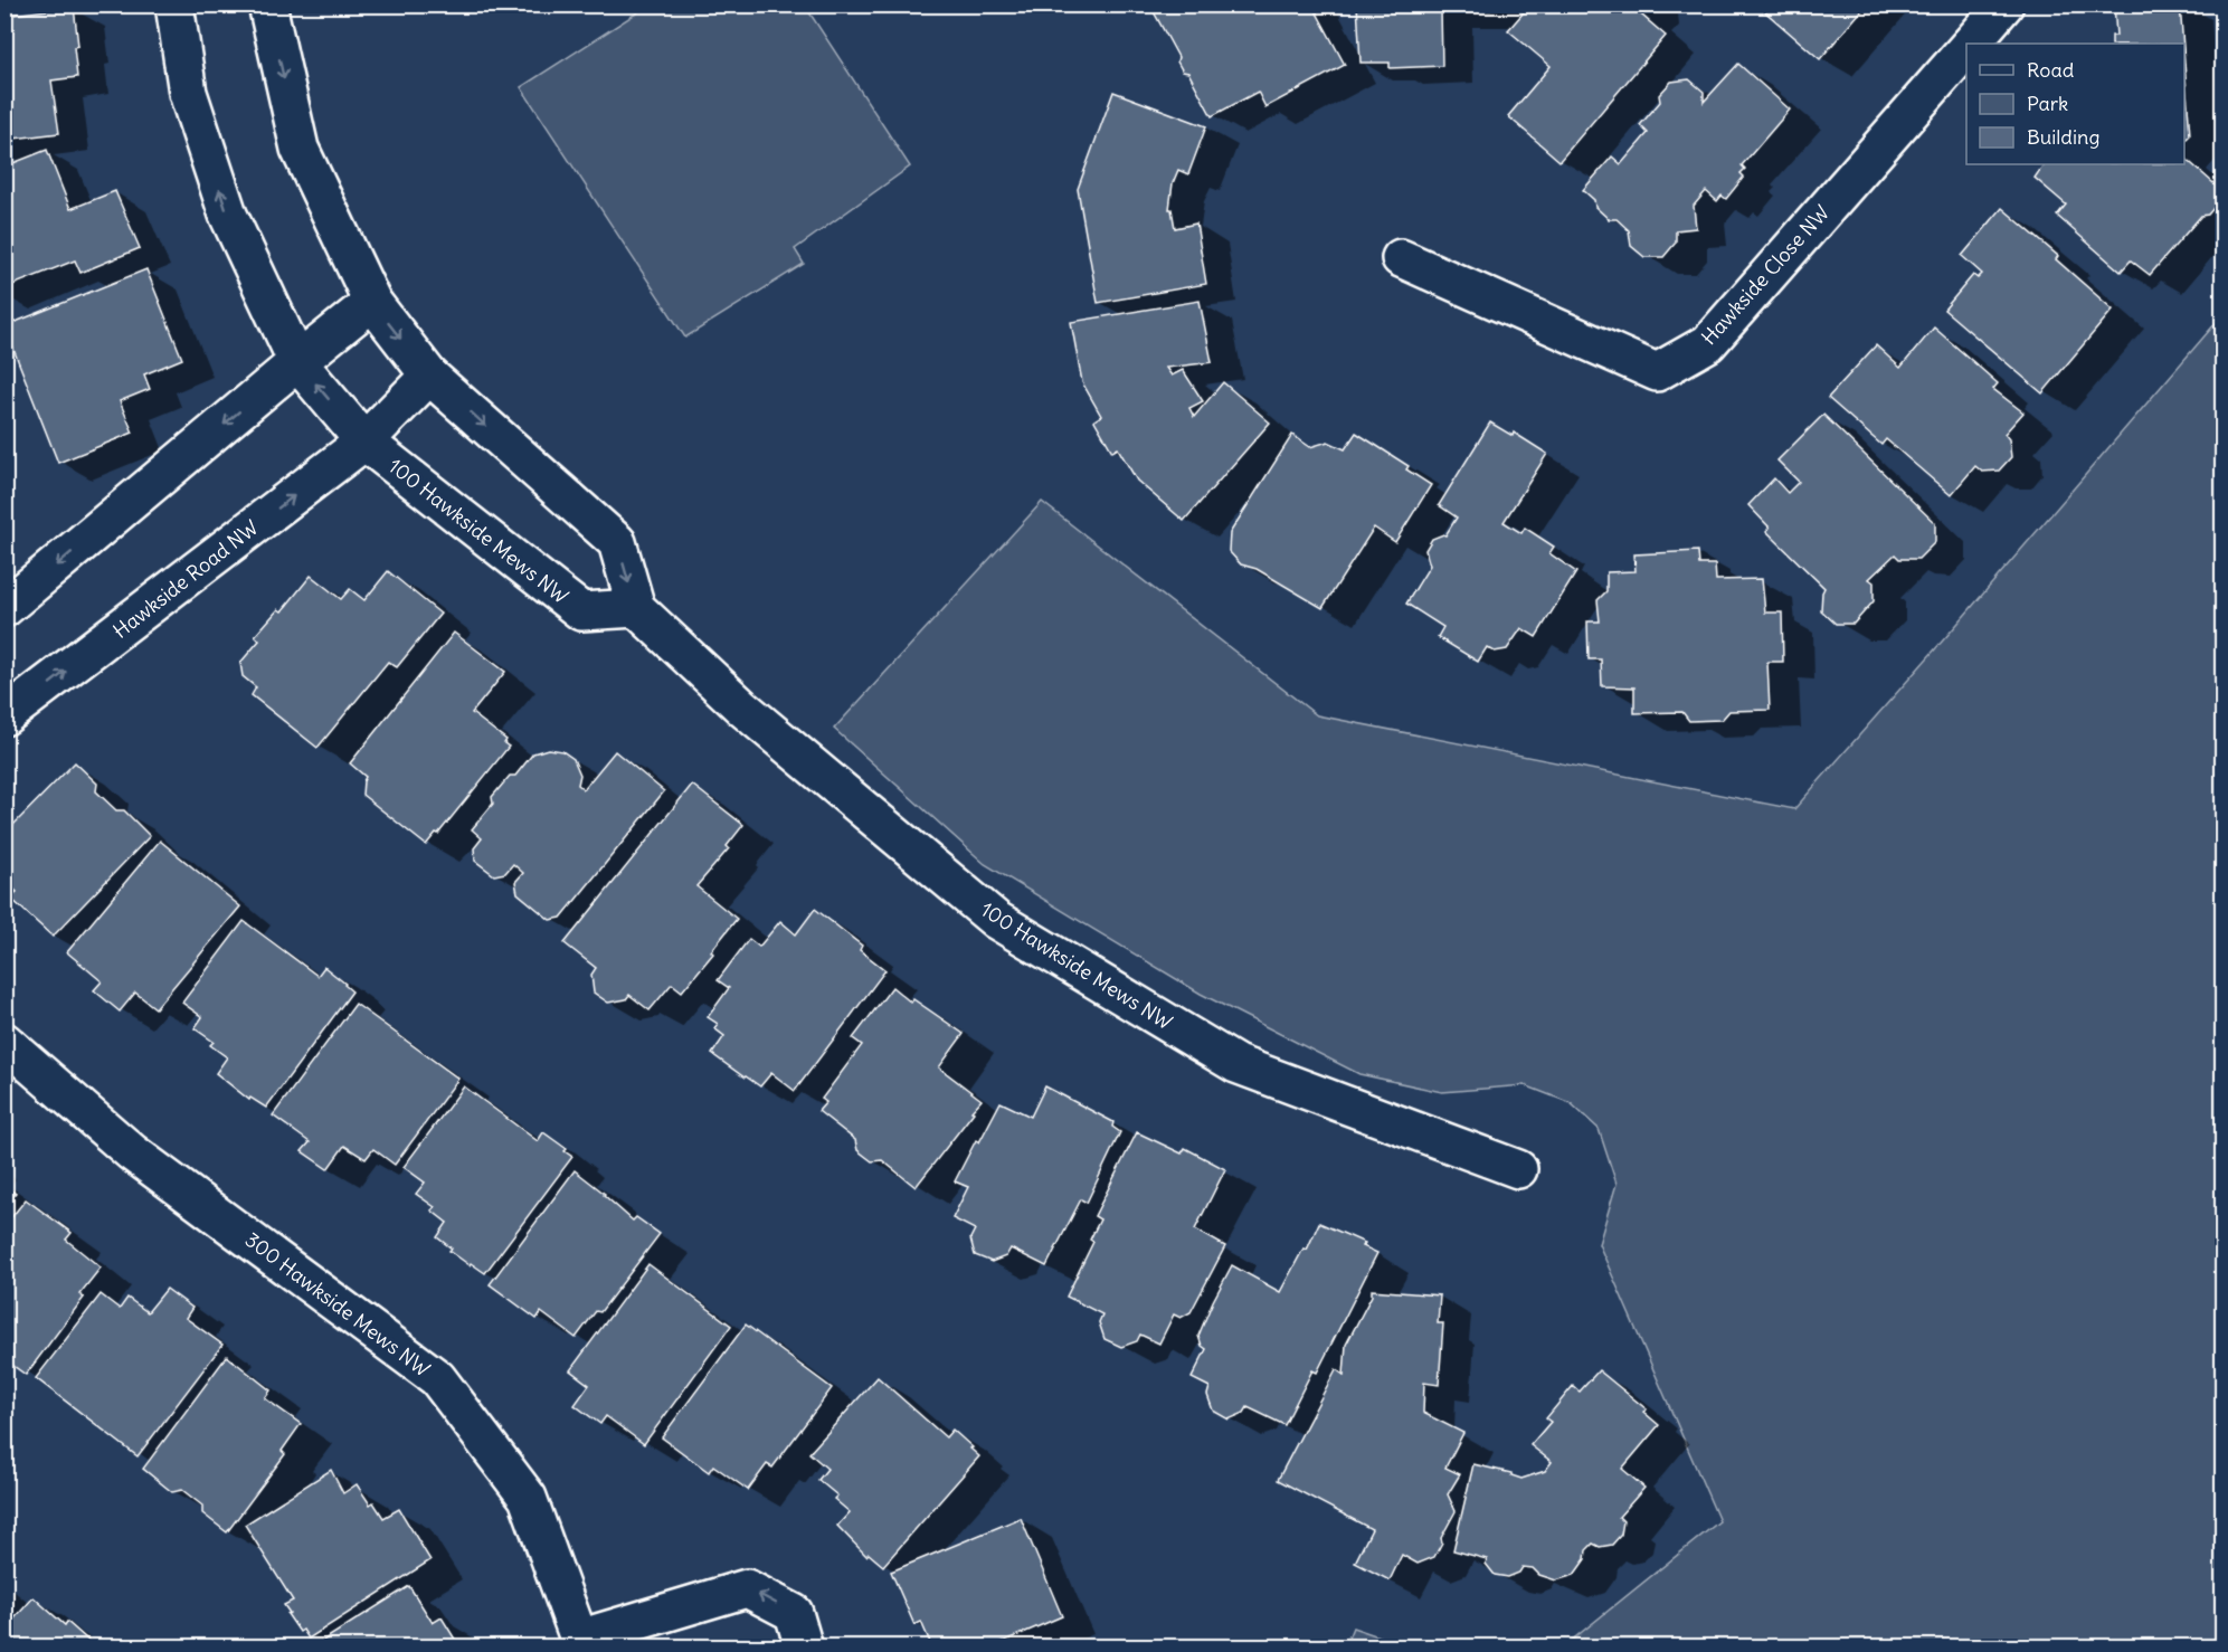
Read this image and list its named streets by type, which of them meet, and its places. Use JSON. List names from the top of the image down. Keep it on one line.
{"streets":{"street":["Hawkside Close NW","100 Hawkside Mews NW","Hawkside Road NW","300 Hawkside Mews NW"]},"crossings":[["100 Hawkside Mews NW","Hawkside Road NW"]],"legend":["Road","Park","Building"]}
